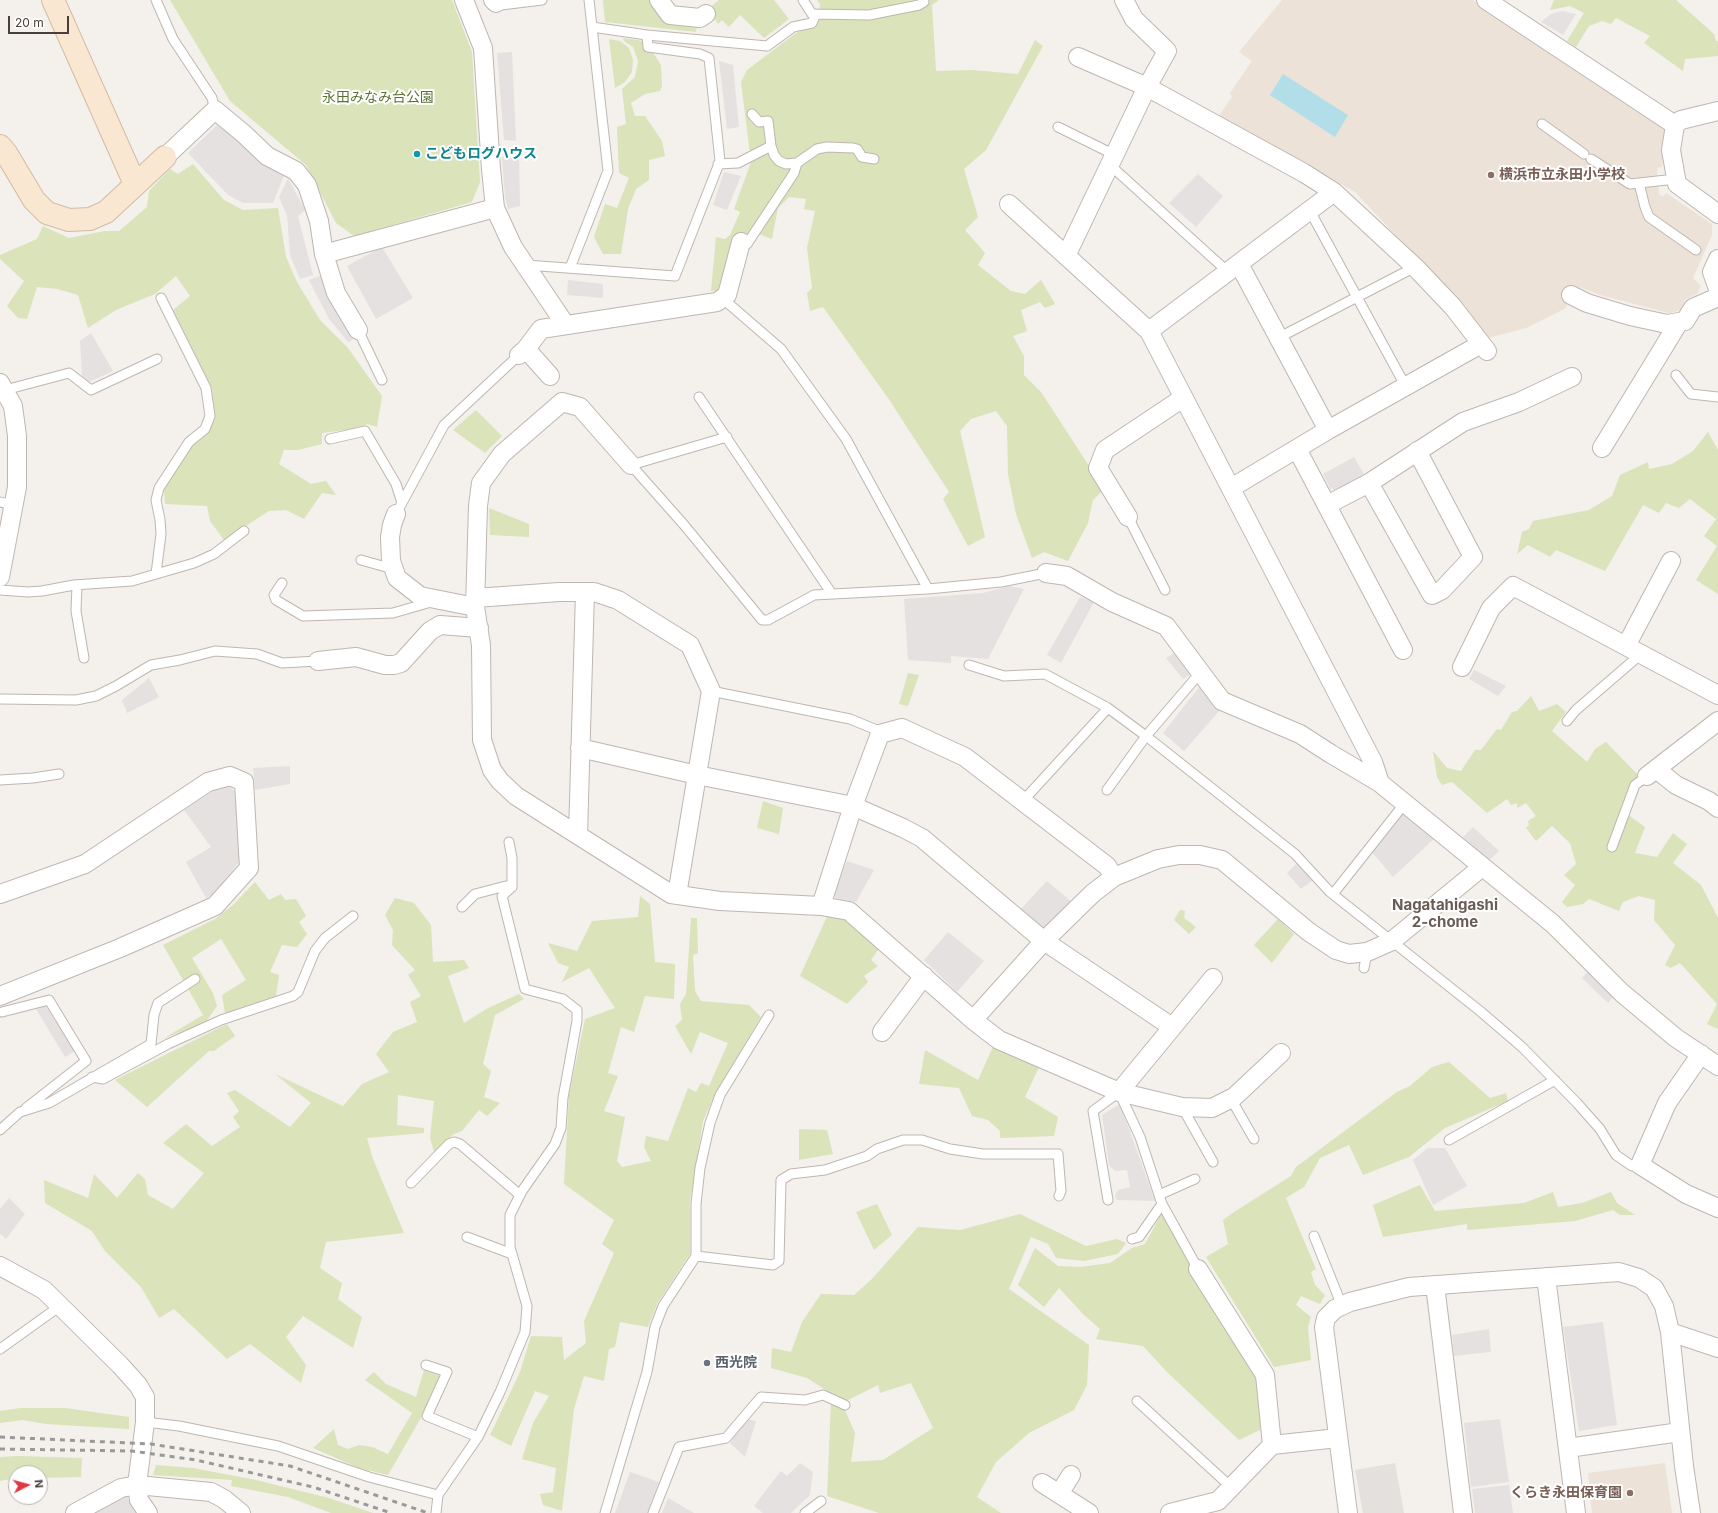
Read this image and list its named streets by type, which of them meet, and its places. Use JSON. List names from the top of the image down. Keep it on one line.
{"districts":["Nagatahigashi 2-chome"],"parks":["永田みなみ台公園"],"places":["こどもログハウス","横浜市立永田小学校","西光院","くらき永田保育園"],"scale_bar":"20 m","north":"right"}
